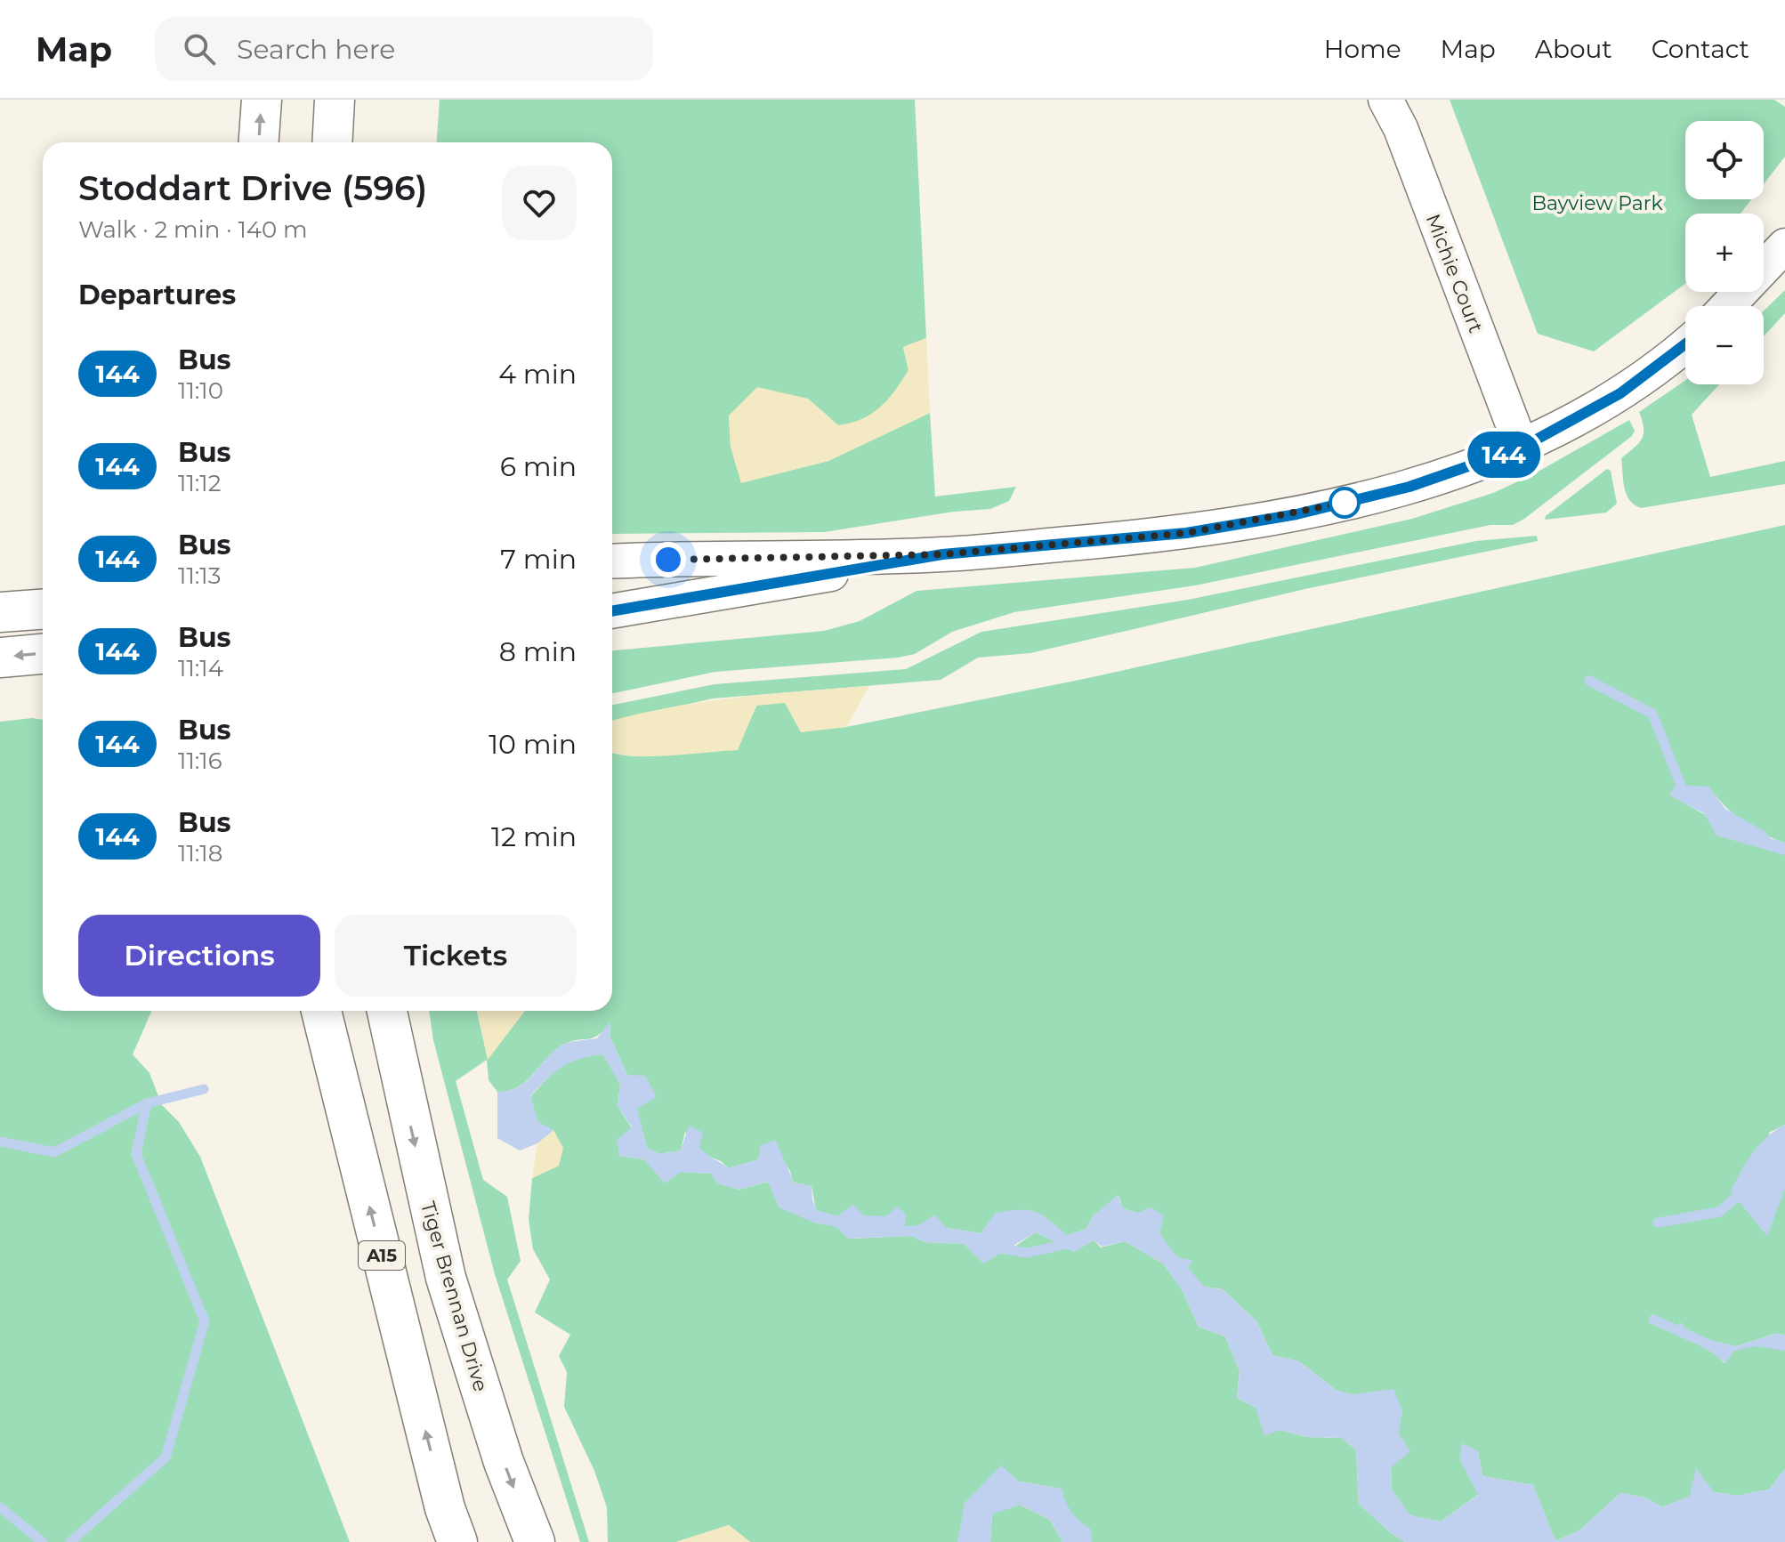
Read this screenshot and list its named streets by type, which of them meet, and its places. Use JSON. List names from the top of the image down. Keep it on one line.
{"streets":{"main road":["A15","Tiger Brennan Drive"],"street":["Michie Court"]},"parks":["Bayview Park"],"lines":["bus line 144"],"page":{"header":"Map","search":"Search here","nav":["Home","Map","About","Contact"],"on_map":"144","map_buttons":["+","−"],"heading":[["Stoddart Drive (596)","Walk · 2 min · 140 m"],"Departures"],"list":[{"mark":"144","name":"Bus","note":"11:10","value":"4 min"},{"mark":"144","name":"Bus","note":"11:12","value":"6 min"},{"mark":"144","name":"Bus","note":"11:13","value":"7 min"},{"mark":"144","name":"Bus","note":"11:14","value":"8 min"},{"mark":"144","name":"Bus","note":"11:16","value":"10 min"},{"mark":"144","name":"Bus","note":"11:18","value":"12 min"}],"buttons":["Directions","Tickets"]}}
